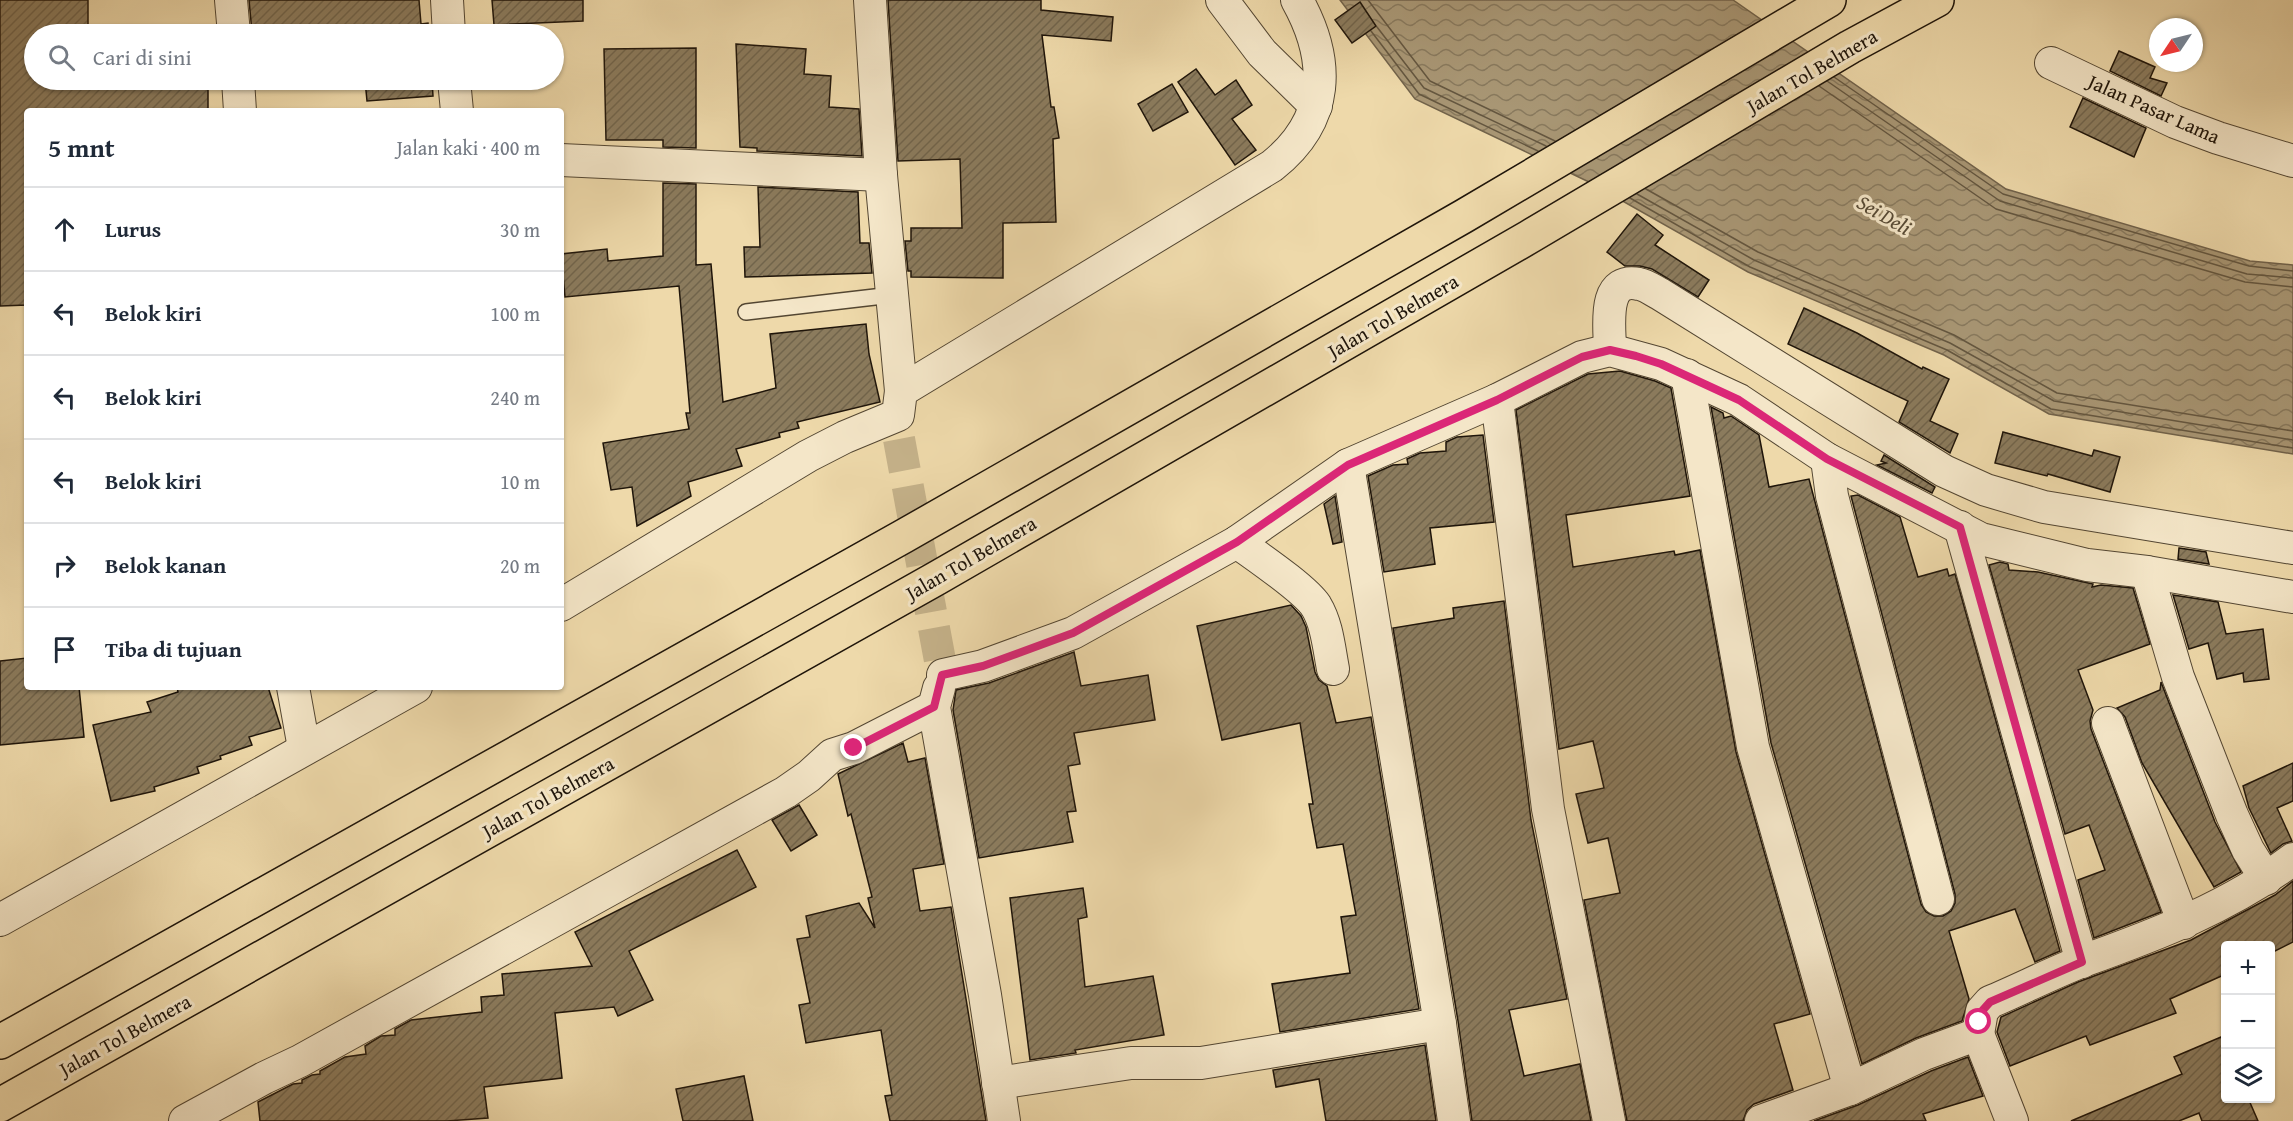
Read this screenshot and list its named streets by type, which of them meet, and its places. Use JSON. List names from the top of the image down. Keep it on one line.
{"streets":{"highway":["Jalan Tol Belmera"],"street":["Jalan Pasar Lama"]},"water":["Sei Deli"],"north":"bottom left","page":{"search":"Cari di sini","heading":["5 mnt","Jalan kaki · 400 m"],"list":[["Lurus","30 m"],["Belok kiri","100 m"],["Belok kiri","240 m"],["Belok kiri","10 m"],["Belok kanan","20 m"],"Tiba di tujuan"],"map_buttons":["+","−"]}}
